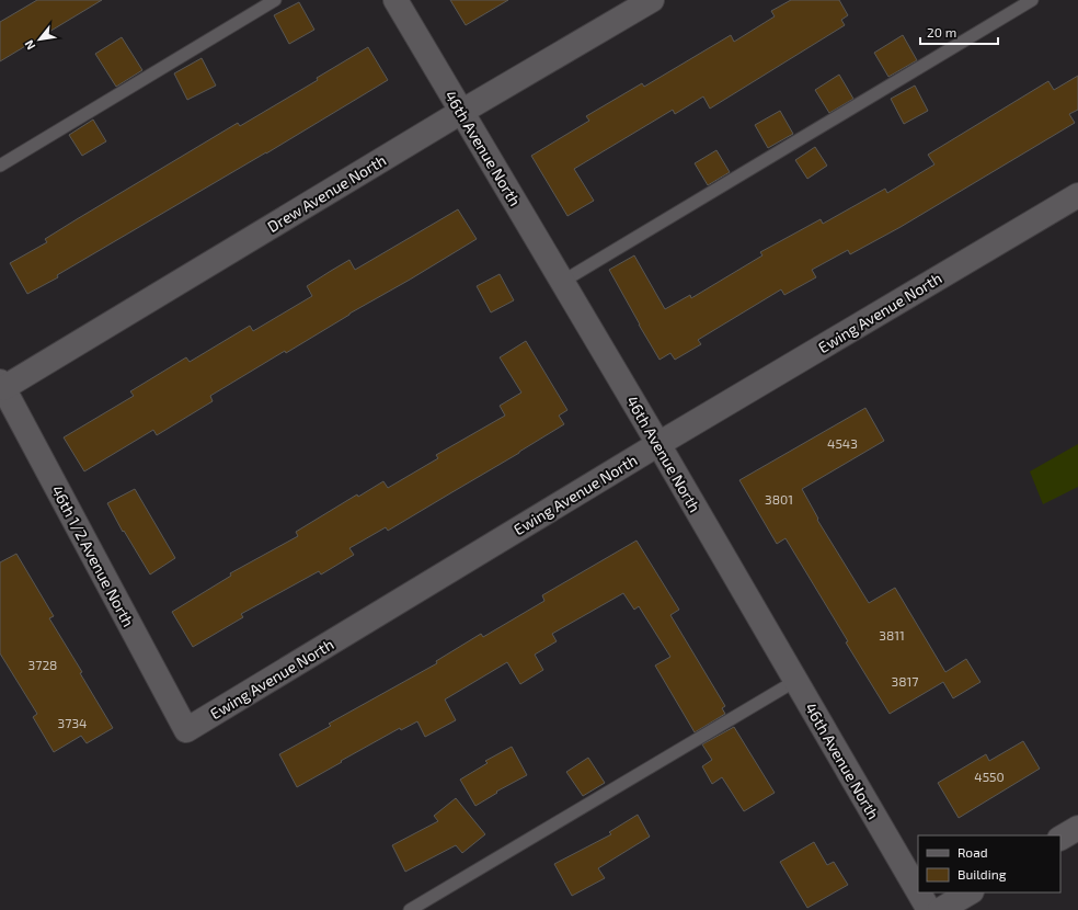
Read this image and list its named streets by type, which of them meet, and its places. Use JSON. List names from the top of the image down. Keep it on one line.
{"streets":{"street":["46th Avenue North","Drew Avenue North","Ewing Avenue North","46th 1/2 Avenue North"]},"crossings":[["46th Avenue North","Drew Avenue North"],["46th Avenue North","Ewing Avenue North"],["Drew Avenue North","46th 1/2 Avenue North"],["Ewing Avenue North","46th 1/2 Avenue North"]],"house_numbers":["4543","3801","3811","3728","3817","3734","4550"],"legend":["Road","Building"],"scale_bar":"20 m","north":"bottom left"}
